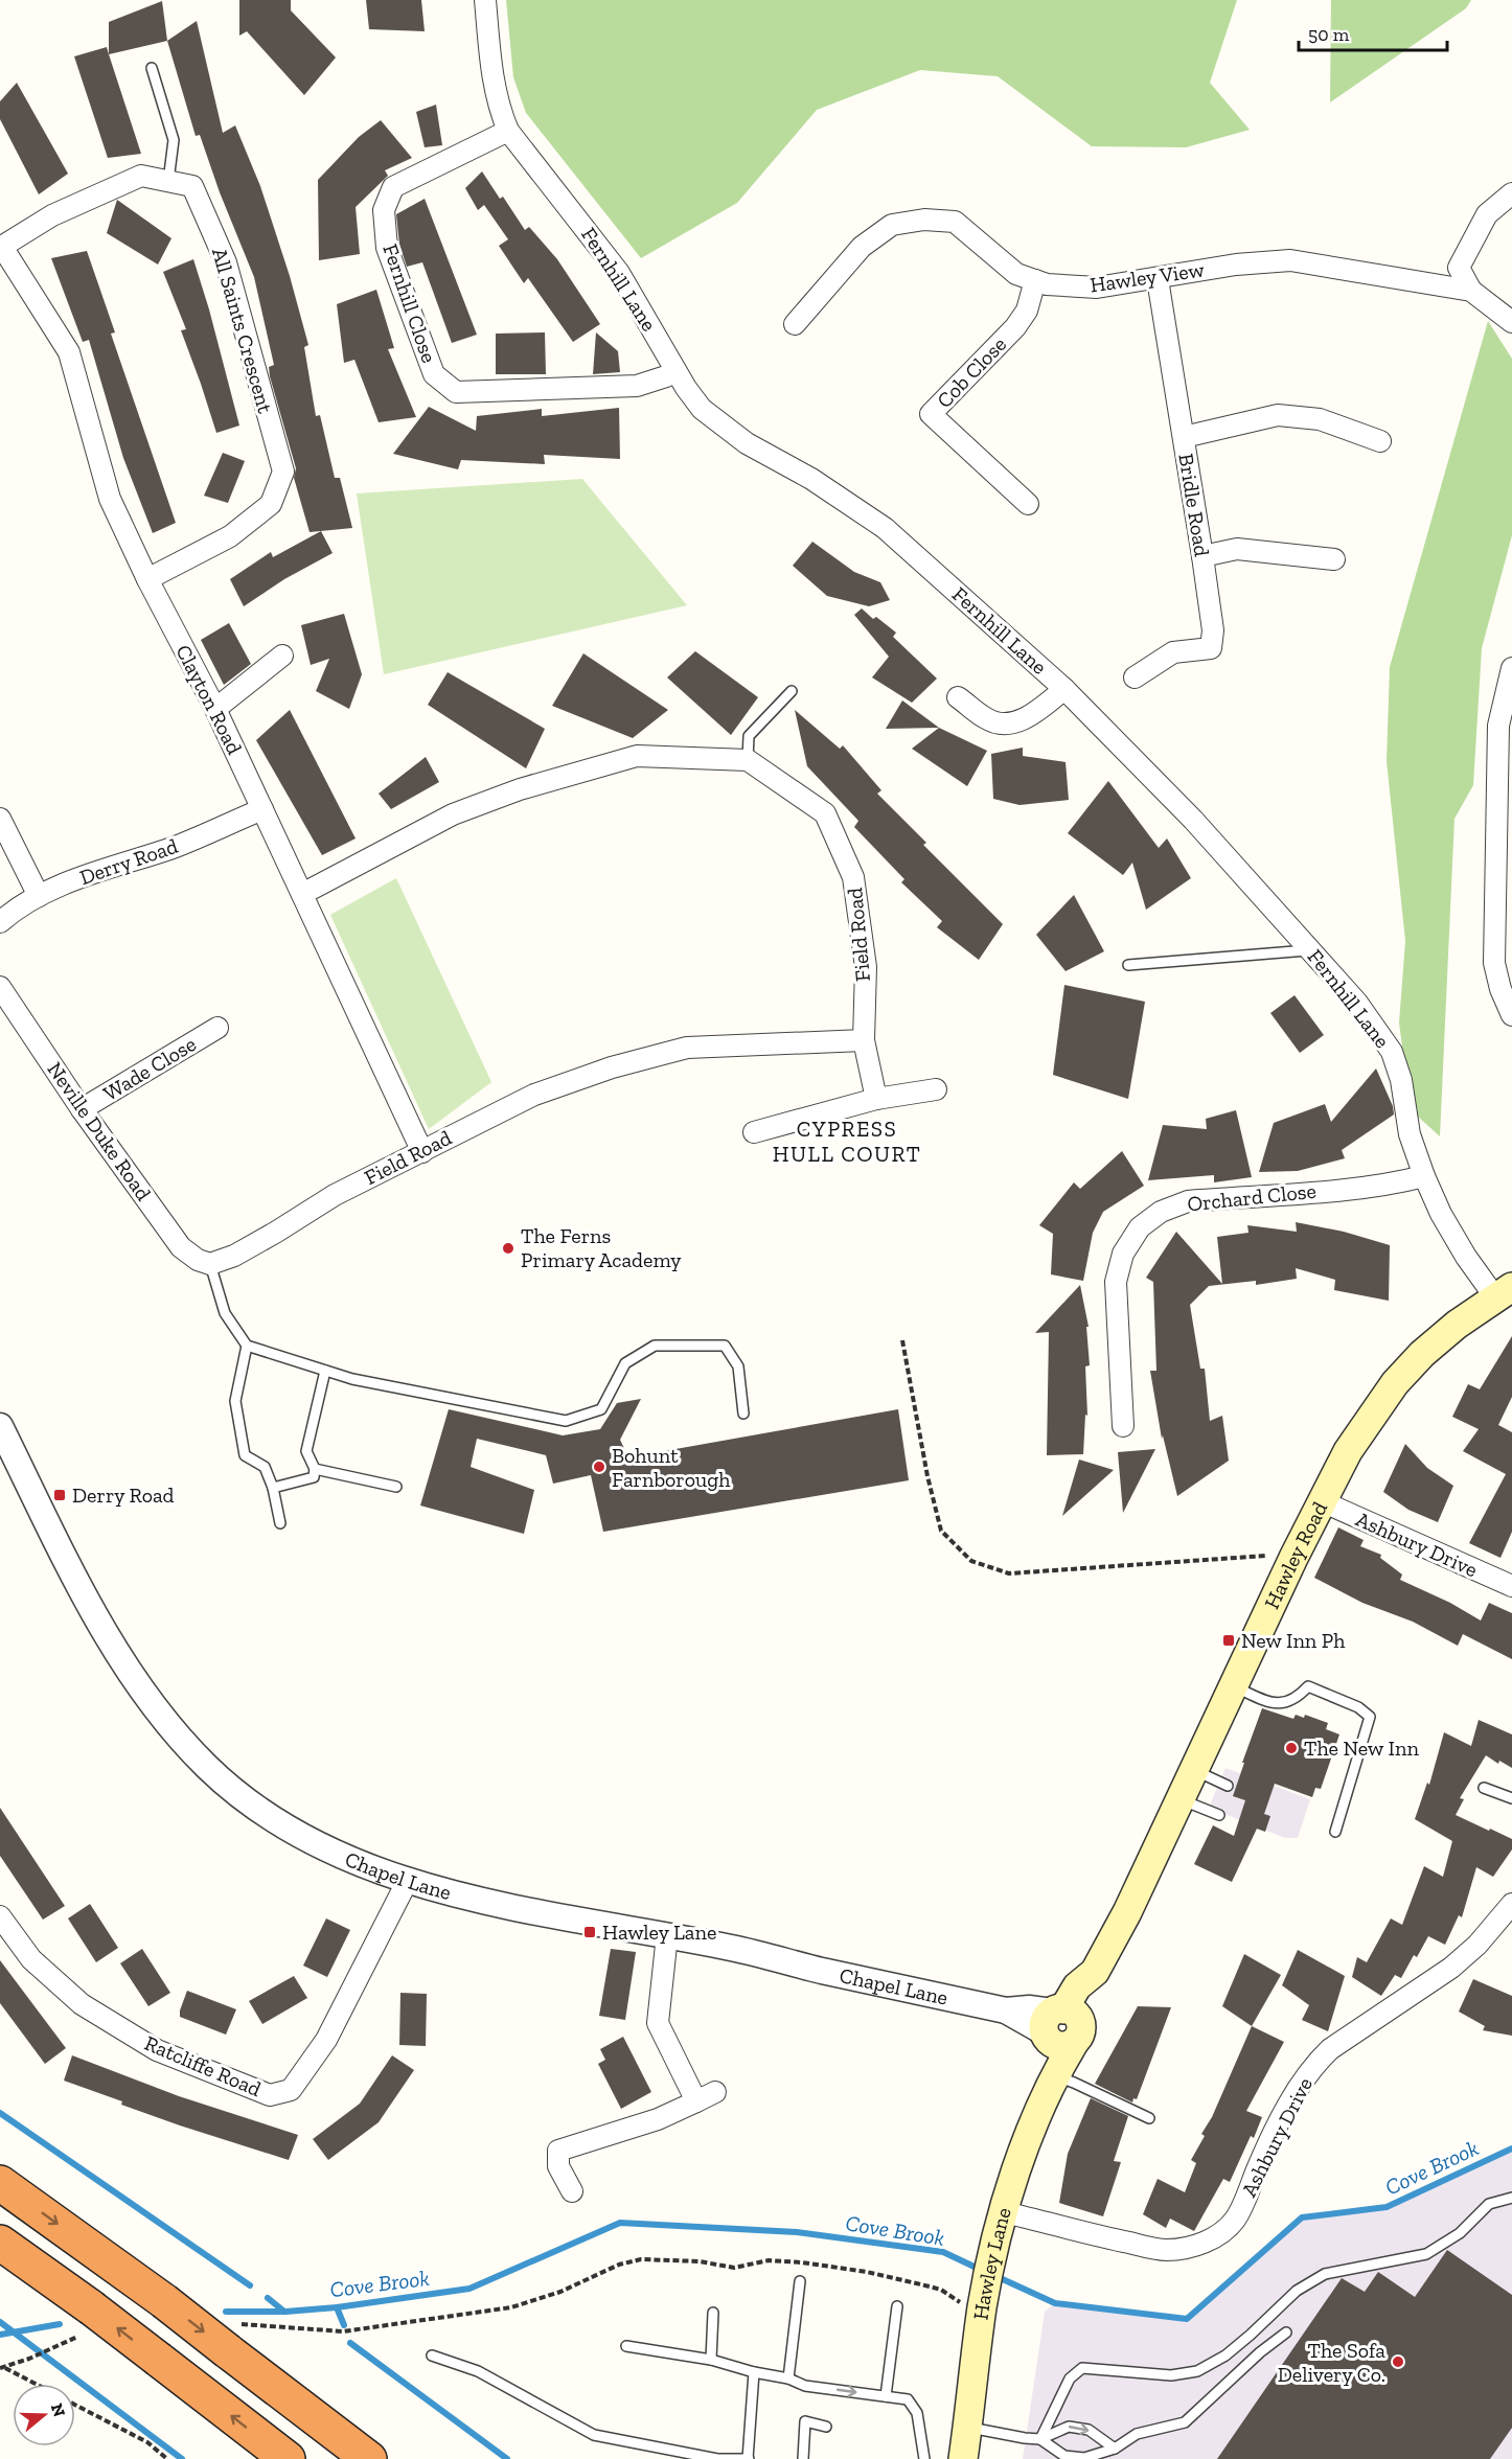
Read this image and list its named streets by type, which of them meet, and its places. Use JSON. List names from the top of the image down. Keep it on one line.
{"streets":{"main road":["Hawley Road","Hawley Lane"],"street":["Hawley View","Fernhill Lane","Fernhill Close","All Saints Crescent","Cob Close","Bridle Road","Clayton Road","Derry Road","Field Road","Wade Close","Neville Duke Road","Orchard Close","Ashbury Drive","Chapel Lane","Ratcliffe Road"]},"crossings":[["Hawley View","Cob Close"],["Hawley View","Bridle Road"],["Fernhill Lane","Fernhill Close"],["Fernhill Lane","Orchard Close"],["Fernhill Lane","Hawley Road"],["All Saints Crescent","Clayton Road"],["Clayton Road","Derry Road"],["Clayton Road","Field Road"],["Field Road","Neville Duke Road"],["Wade Close","Neville Duke Road"],["Ashbury Drive","Hawley Road"],["Ashbury Drive","Hawley Lane"],["Hawley Road","Hawley Lane"],["Chapel Lane","Ratcliffe Road"],["Chapel Lane","Hawley Lane"]],"districts":["CYPRESS HULL COURT"],"water":["Cove Brook"],"places":{"other":["The Ferns Primary Academy","Bohunt Farnborough","The New Inn","The Sofa Delivery Co."],"transit":["Derry Road","New Inn Ph","Hawley Lane"]},"scale_bar":"50 m","north":"right"}
